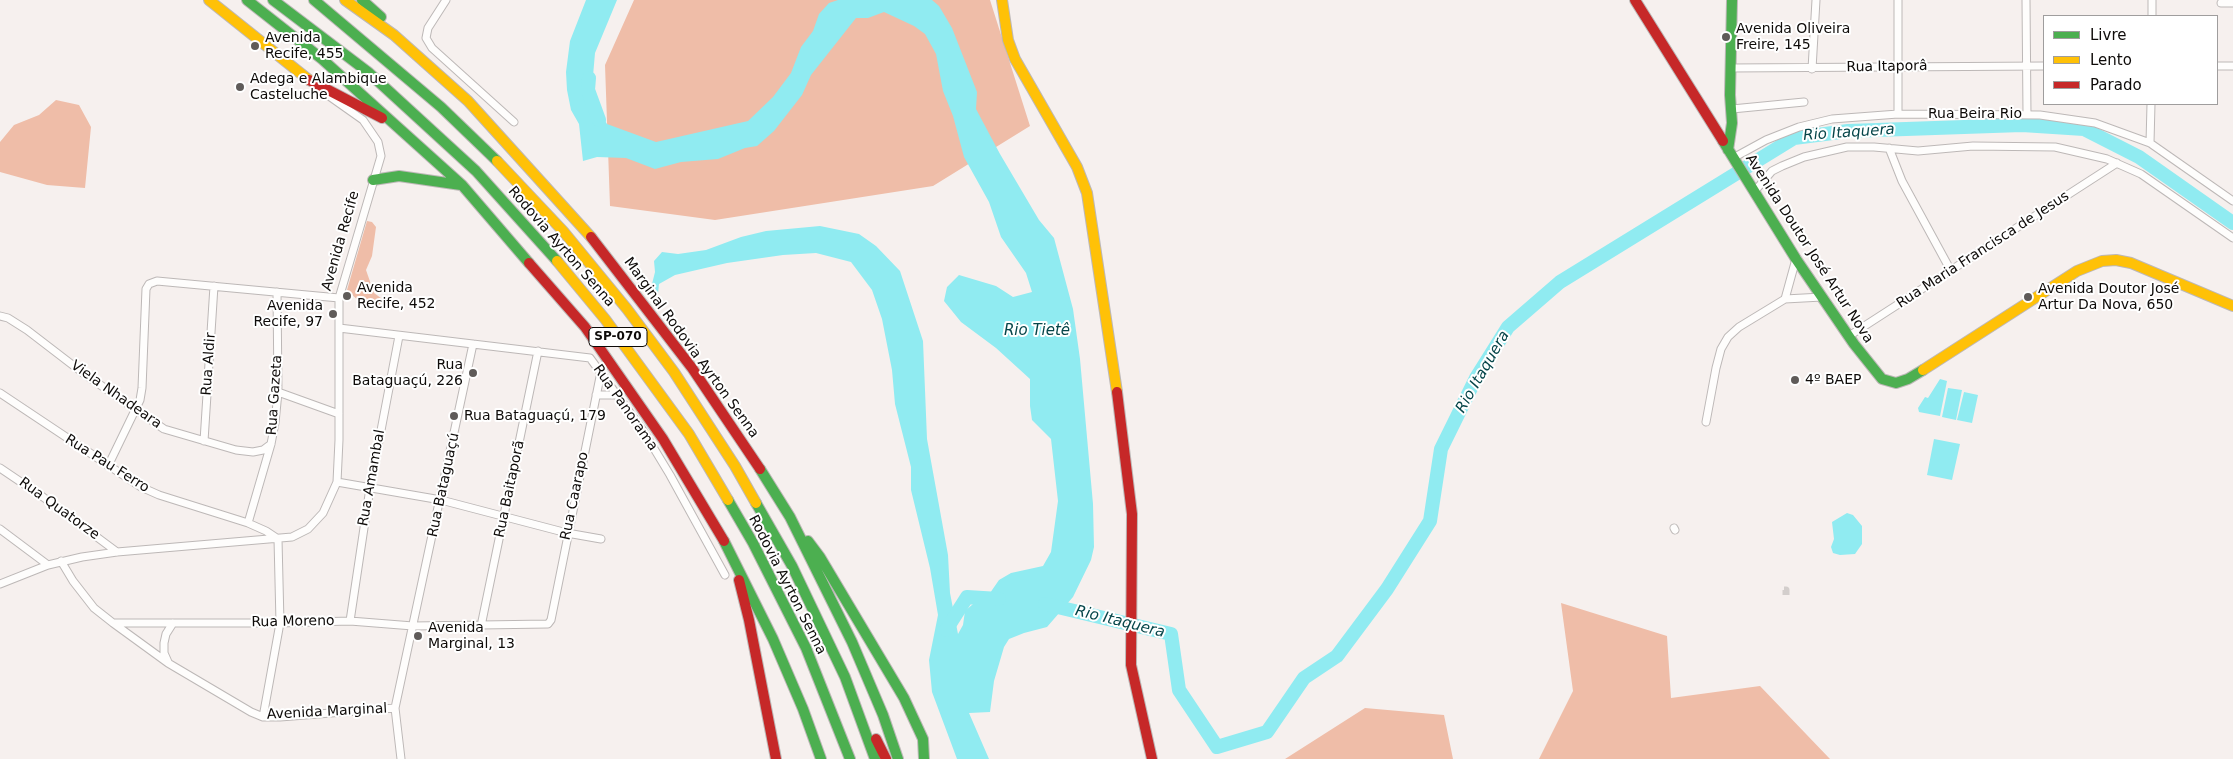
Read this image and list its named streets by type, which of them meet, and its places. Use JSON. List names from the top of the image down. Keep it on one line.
{"streets":{"main road":["Avenida Recife","Rodovia Ayrton Senna","Avenida Doutor José Artur Nova","SP-070","Marginal Rodovia Ayrton Senna"],"street":["Rua Itaporâ","Rua Beira Rio","Rua Maria Francisca de Jesus","Rua Aldir","Viela Nhadeara","Rua Gazeta","Rua Panorama","Rua Pau Ferro","Rua Amambal","Rua Bataguaçú","Rua Baitaporã","Rua Caarapo","Rua Quatorze","Rua Moreno","Avenida Marginal"]},"crossings":[["Rua Beira Rio","Avenida Doutor José Artur Nova"],["Avenida Recife","Rua Panorama"],["Avenida Recife","Rua Pau Ferro"],["Avenida Recife","Rua Quatorze"],["Avenida Doutor José Artur Nova","Rua Maria Francisca de Jesus"],["Rua Aldir","Viela Nhadeara"],["Viela Nhadeara","Rua Gazeta"],["Rua Gazeta","Rua Pau Ferro"],["Rua Panorama","Rua Amambal"],["Rua Panorama","Rua Bataguaçú"],["Rua Panorama","Rua Baitaporã"],["Rua Panorama","Rua Caarapo"],["Rua Amambal","Rua Moreno"],["Rua Bataguaçú","Rua Moreno"],["Rua Bataguaçú","Avenida Marginal"],["Rua Baitaporã","Rua Moreno"],["Rua Caarapo","Rua Moreno"],["Rua Moreno","Avenida Marginal"]],"water":["Rio Itaquera","Rio Tietê"],"places":["Avenida Oliveira Freire, 145","Avenida Recife, 455","Adega e Alambique Casteluche","Avenida Recife, 452","Avenida Doutor José Artur Da Nova, 650","Avenida Recife, 97","Rua Bataguaçú, 226","4º BAEP","Rua Bataguaçú, 179","Avenida Marginal, 13"],"legend":["Livre","Lento","Parado"]}
